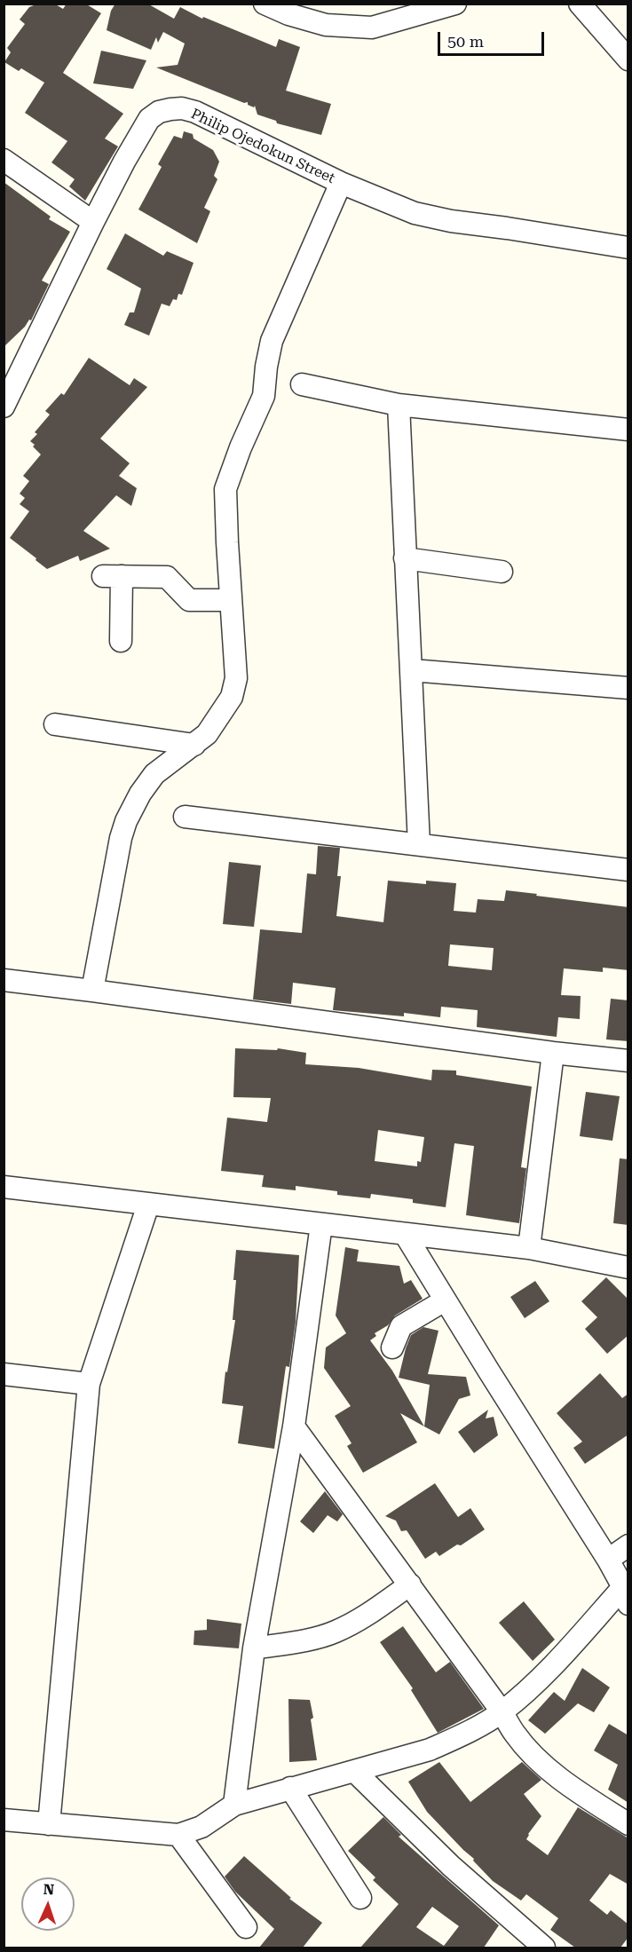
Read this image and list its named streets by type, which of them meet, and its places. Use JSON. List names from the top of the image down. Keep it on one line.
{"streets":{"street":["Philip Ojedokun Street"]},"scale_bar":"50 m","north":"top"}
